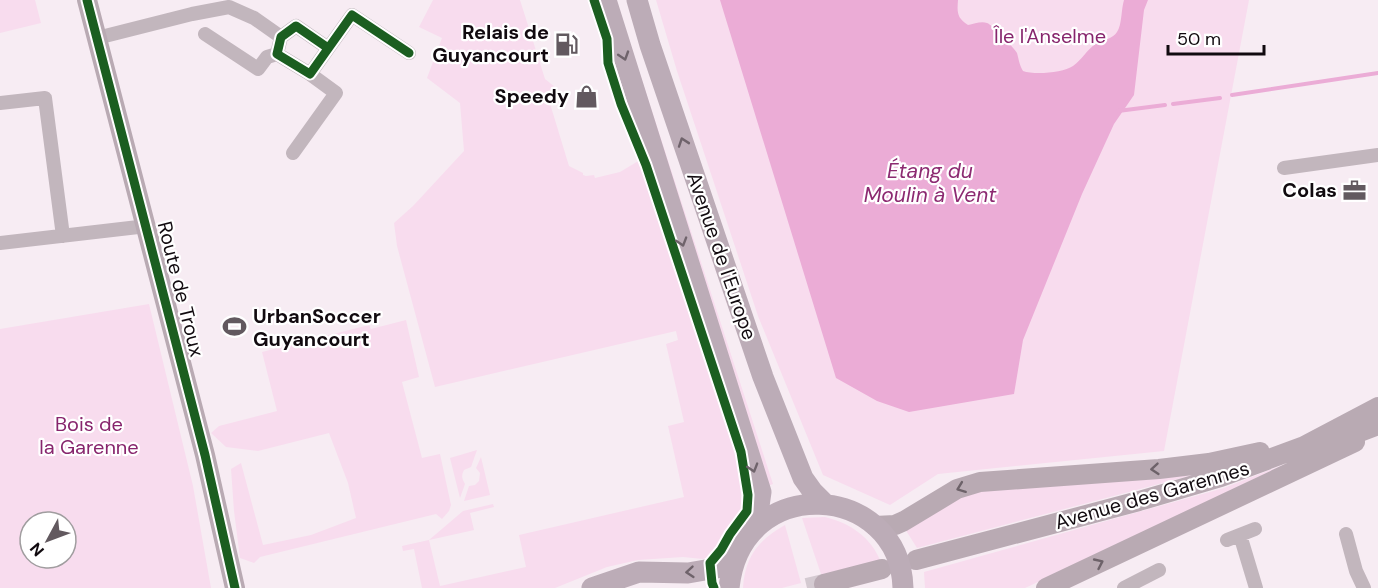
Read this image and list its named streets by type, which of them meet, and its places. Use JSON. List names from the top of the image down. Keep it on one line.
{"streets":{"main road":["Avenue de l'Europe","Route de Troux","Avenue des Garennes"]},"water":["Étang du Moulin à Vent"],"parks":["Île l'Anselme","Bois de la Garenne"],"places":{"fuel station":["Relais de Guyancourt"],"shop":["Speedy"],"office":["Colas"],"sports":["UrbanSoccer Guyancourt"]},"scale_bar":"50 m","north":"bottom left"}
